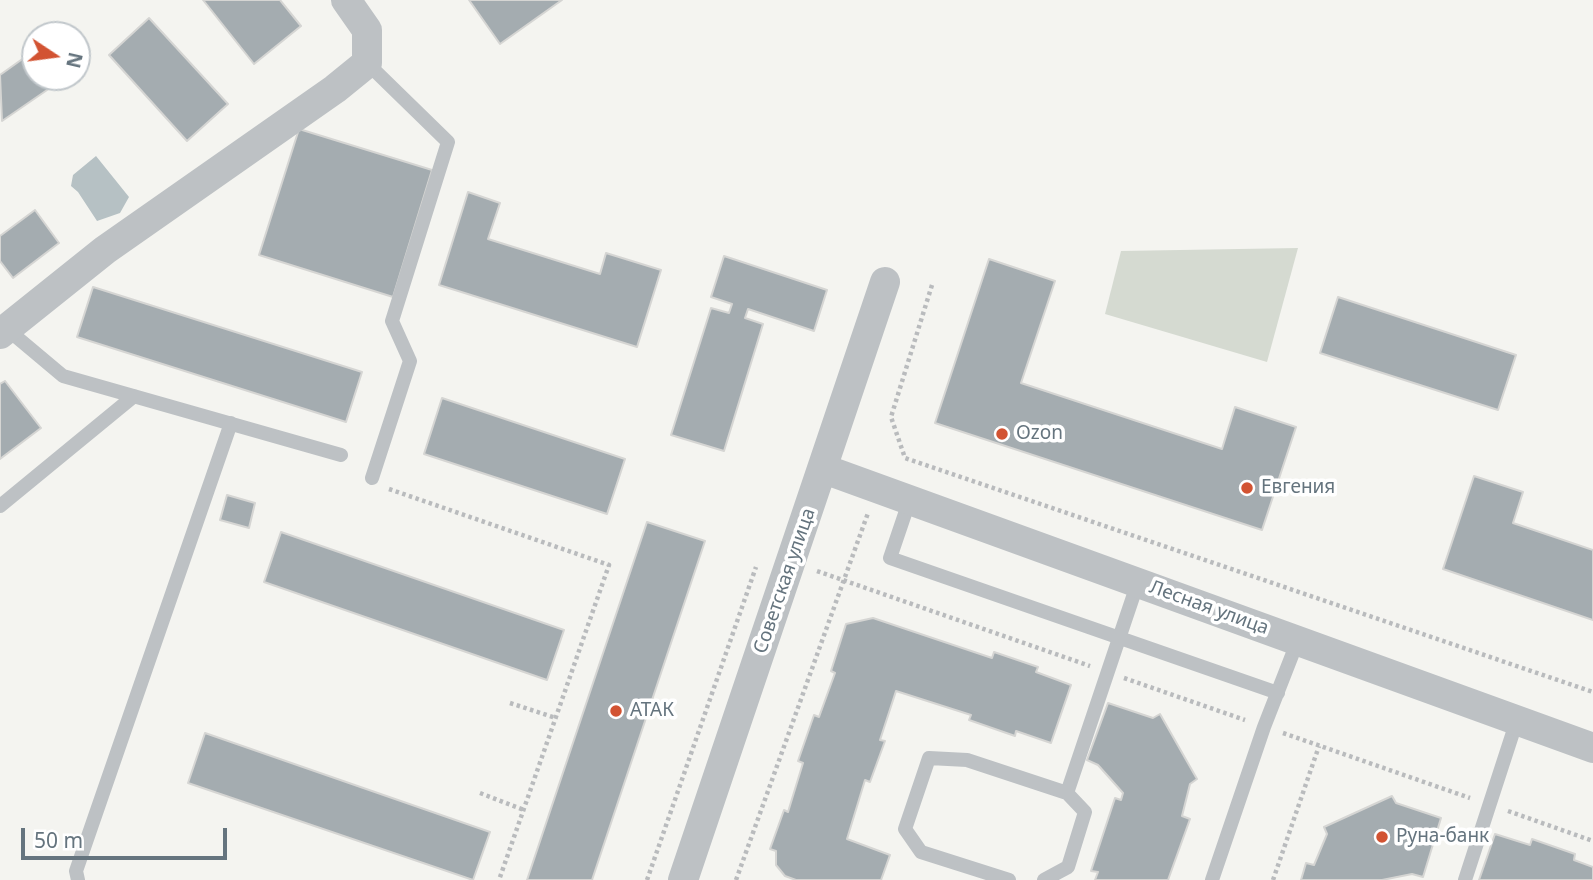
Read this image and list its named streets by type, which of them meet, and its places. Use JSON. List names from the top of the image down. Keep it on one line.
{"streets":{"street":["Советская улица","Лесная улица"]},"crossings":[["Советская улица","Лесная улица"]],"places":["Ozon","Евгения","АТАК","Руна-банк"],"scale_bar":"50 m","north":"right"}
